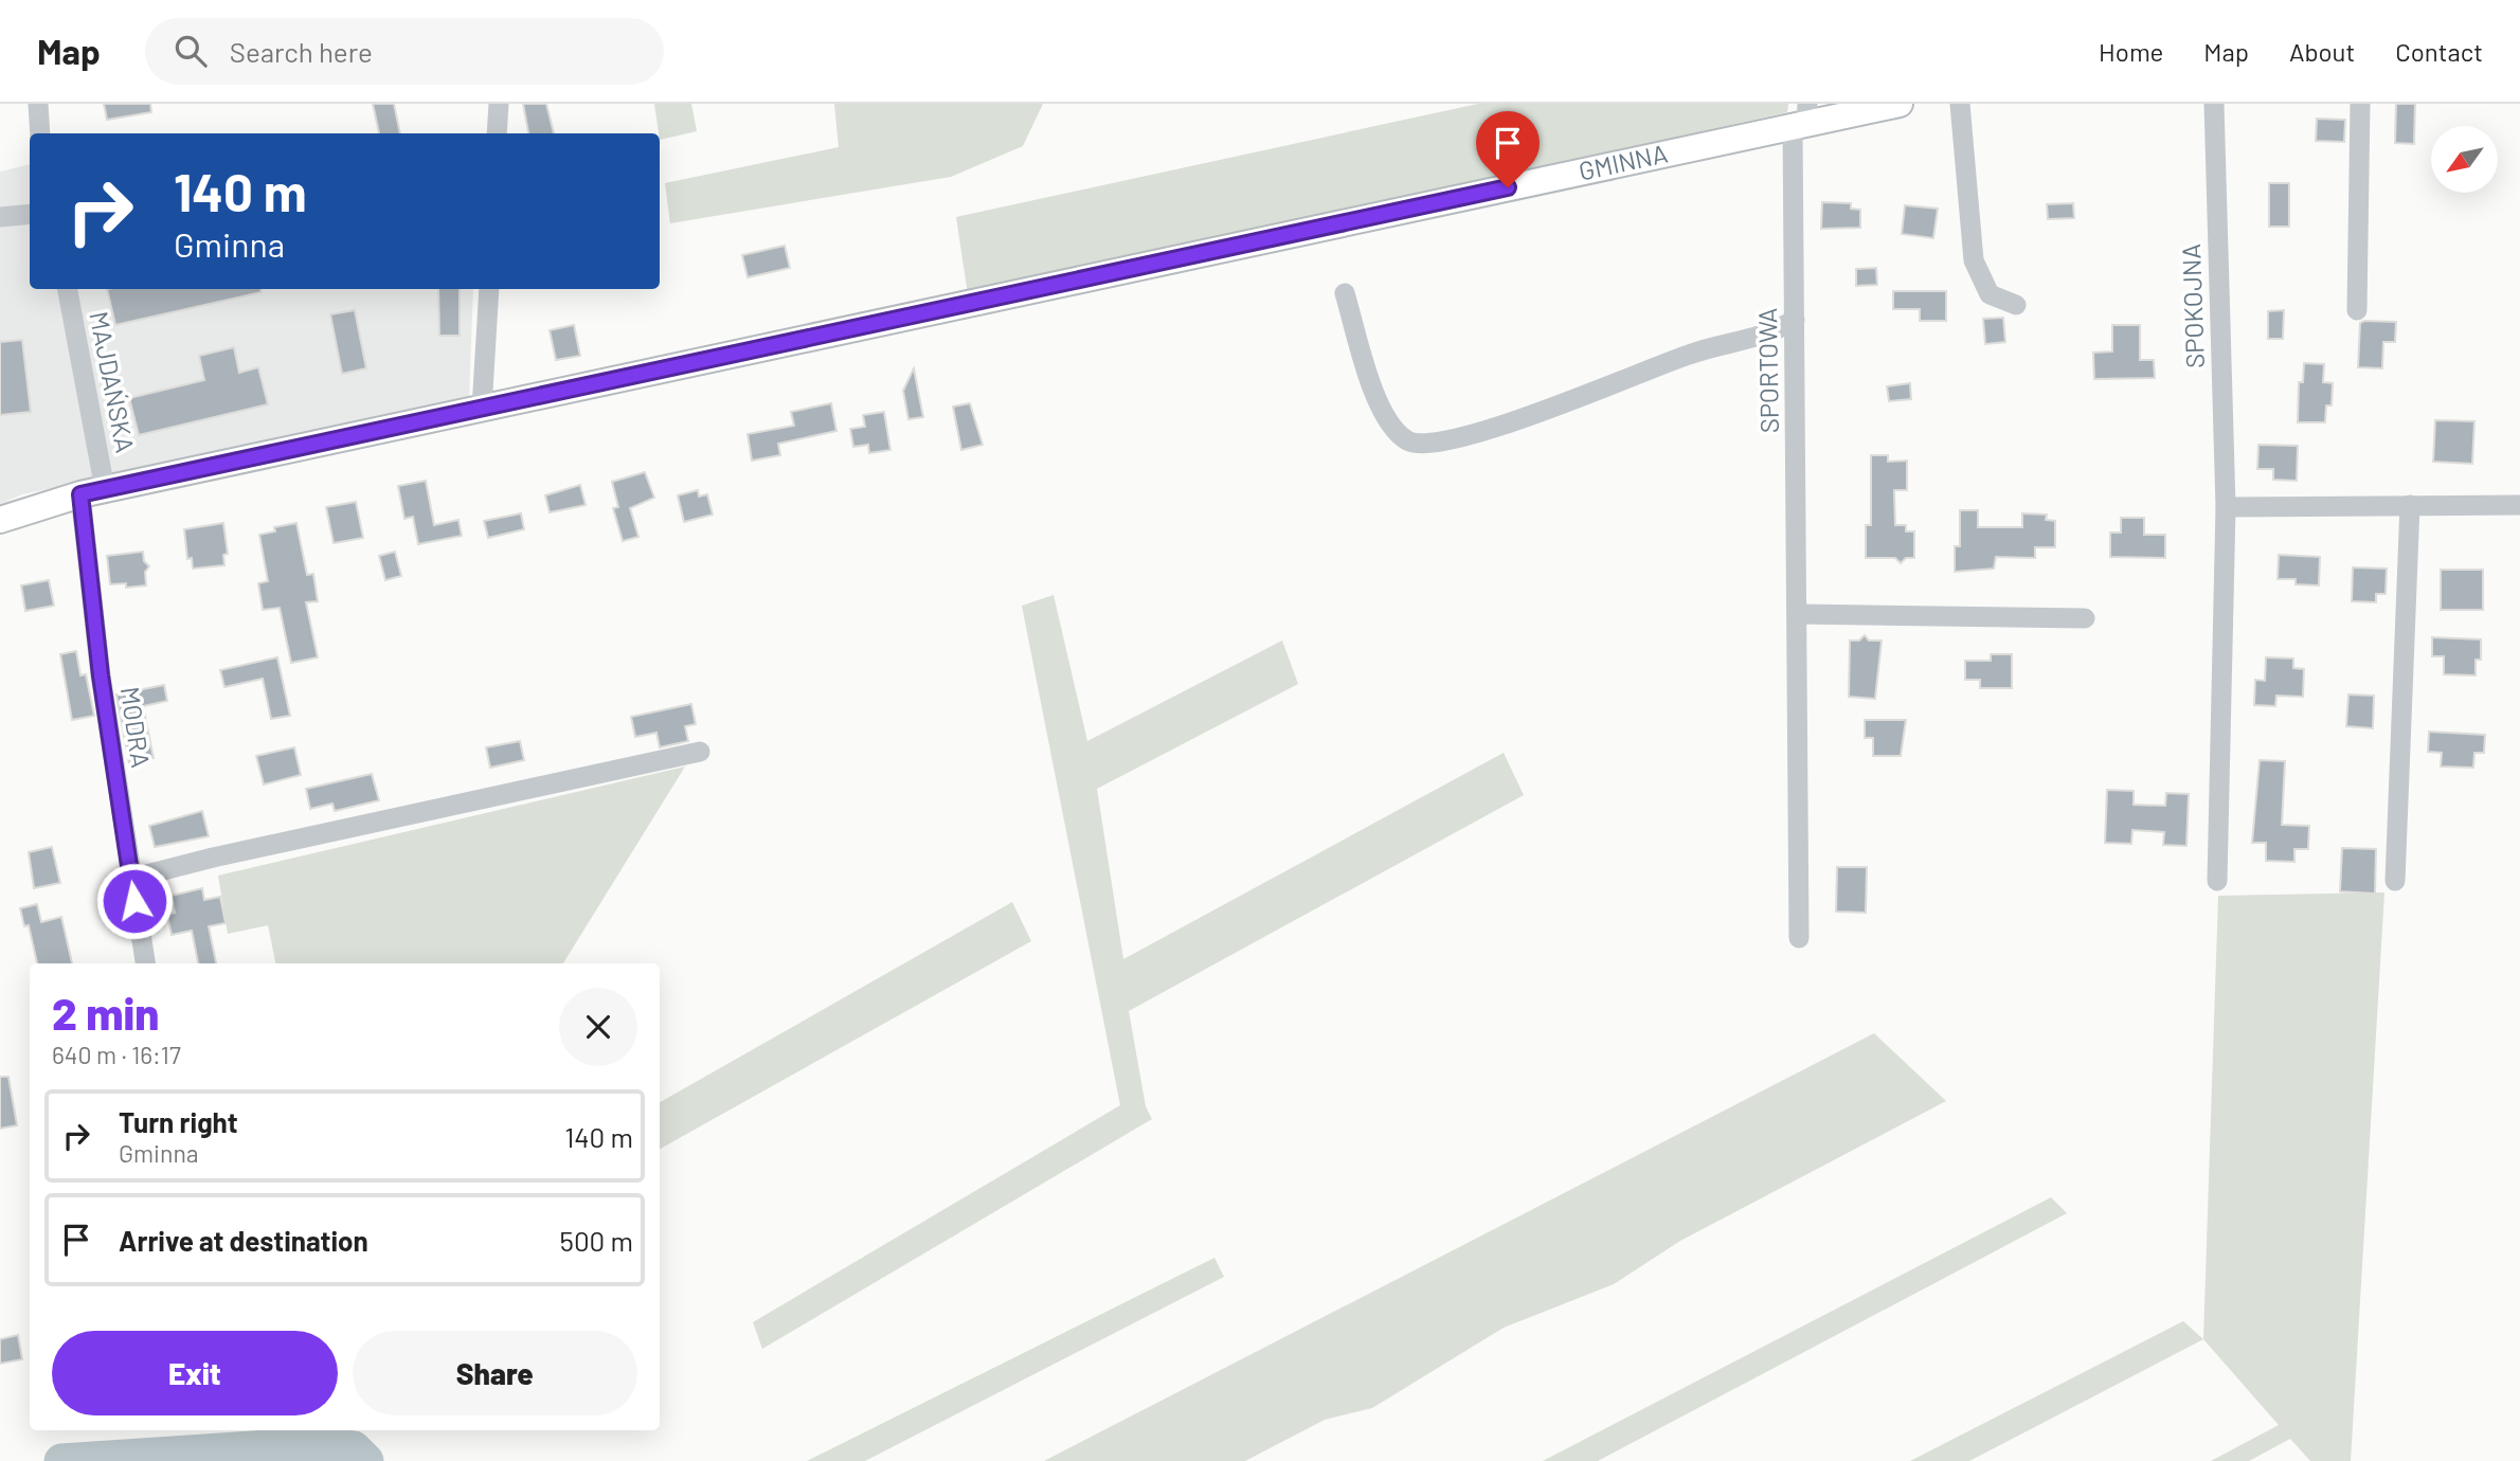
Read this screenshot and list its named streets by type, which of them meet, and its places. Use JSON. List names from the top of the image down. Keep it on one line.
{"streets":{"main road":["GMINNA"],"street":["SPOKOJNA","SPORTOWA","MAJDAŃSKA","MODRA"]},"crossings":[["GMINNA","SPORTOWA"],["GMINNA","MAJDAŃSKA"],["GMINNA","MODRA"],["MAJDAŃSKA","MODRA"]],"north":"bottom left","page":{"header":"Map","search":"Search here","nav":["Home","Map","About","Contact"],"turn":["140 m","Gminna"],"heading":["2 min","640 m · 16:17"],"list":[{"name":"Turn right","note":"Gminna","value":"140 m"},{"name":"Arrive at destination","value":"500 m"}],"buttons":["Exit","Share"]}}
